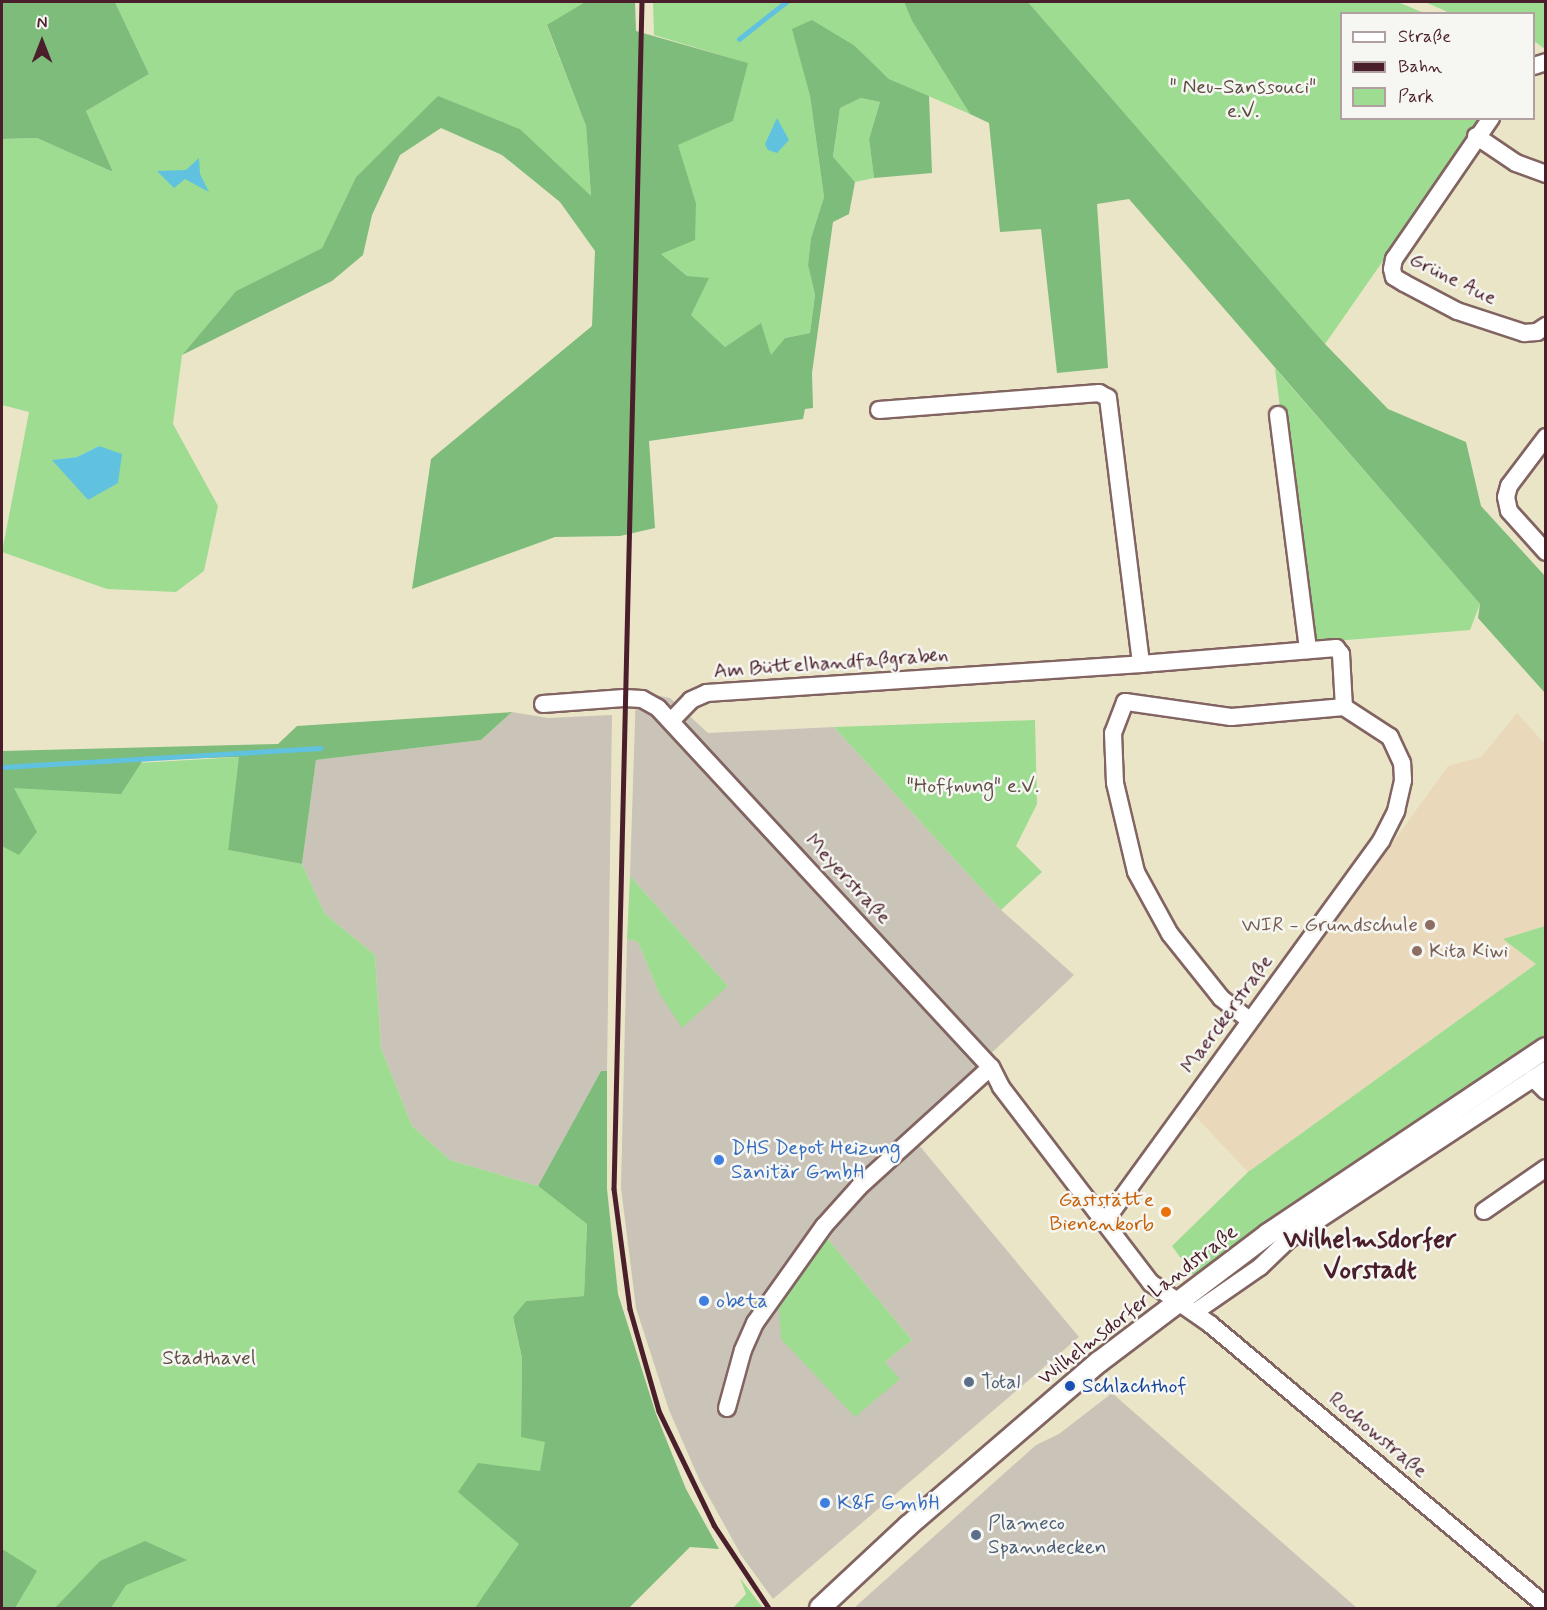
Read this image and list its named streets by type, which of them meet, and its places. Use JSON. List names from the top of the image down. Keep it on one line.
{"streets":{"main road":["Wilhelmsdorfer Landstraße"],"street":["Grüne Aue","Am Büttelhandfaßgraben","Meyerstraße","Maerckerstraße","Rochowstraße"]},"crossings":[["Am Büttelhandfaßgraben","Meyerstraße"],["Am Büttelhandfaßgraben","Maerckerstraße"],["Meyerstraße","Maerckerstraße"],["Meyerstraße","Wilhelmsdorfer Landstraße"],["Meyerstraße","Rochowstraße"],["Wilhelmsdorfer Landstraße","Rochowstraße"]],"districts":["Wilhelmsdorfer Vorstadt"],"parks":["\" Neu-Sanssouci\" e.V.","\"Hoffnung\" e.V.","Stadthavel"],"places":["WIR - Grundschule","Kita Kiwi","DHS Depot Heizung Sanitär GmbH","Gaststätte Bienenkorb","obeta","Total","Schlachthof","K&F GmbH","Plameco Spanndecken"],"legend":["Straße","Bahn","Park"],"north":"top"}
